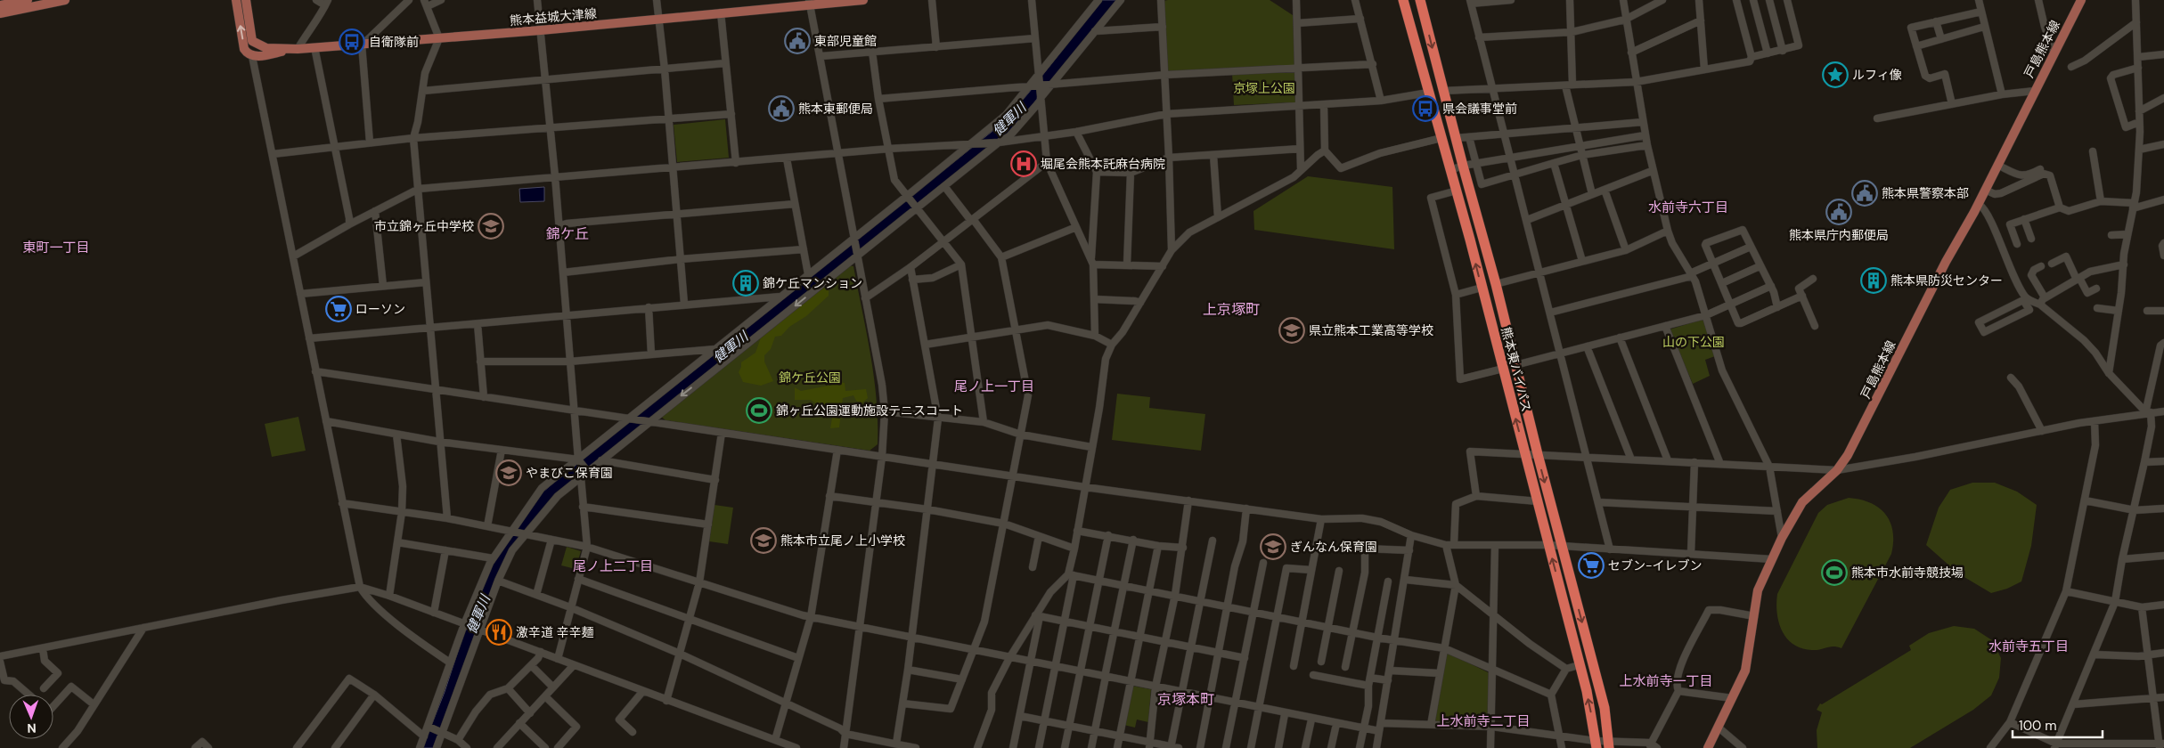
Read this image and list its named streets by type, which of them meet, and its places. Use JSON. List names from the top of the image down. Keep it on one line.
{"streets":{"highway":["熊本東バイパス"],"main road":["熊本益城大津線","戸島熊本線"]},"districts":["水前寺六丁目","錦ケ丘","東町一丁目","上京塚町","尾ノ上一丁目","尾ノ上二丁目","水前寺五丁目","上水前寺一丁目","京塚本町","上水前寺二丁目"],"water":["健軍川"],"parks":["京塚上公園","山の下公園","錦ケ丘公園"],"places":{"public building":["東部児童館","熊本東郵便局","熊本県警察本部","熊本県庁内郵便局"],"bus stop":["自衛隊前","県会議事堂前"],"place":["ルフィ像"],"hospital":["堀尾会熊本託麻台病院"],"school or university":["市立錦ヶ丘中学校","県立熊本工業高等学校","やまびこ保育園","熊本市立尾ノ上小学校","ぎんなん保育園"],"building":["熊本県防災センター","錦ケ丘マンション"],"supermarket":["ローソン","セブン-イレブン"],"sports":["錦ヶ丘公園運動施設テニスコート","熊本市水前寺競技場"],"restaurant":["激辛道 辛辛麺"]},"scale_bar":"100 m","north":"bottom"}
